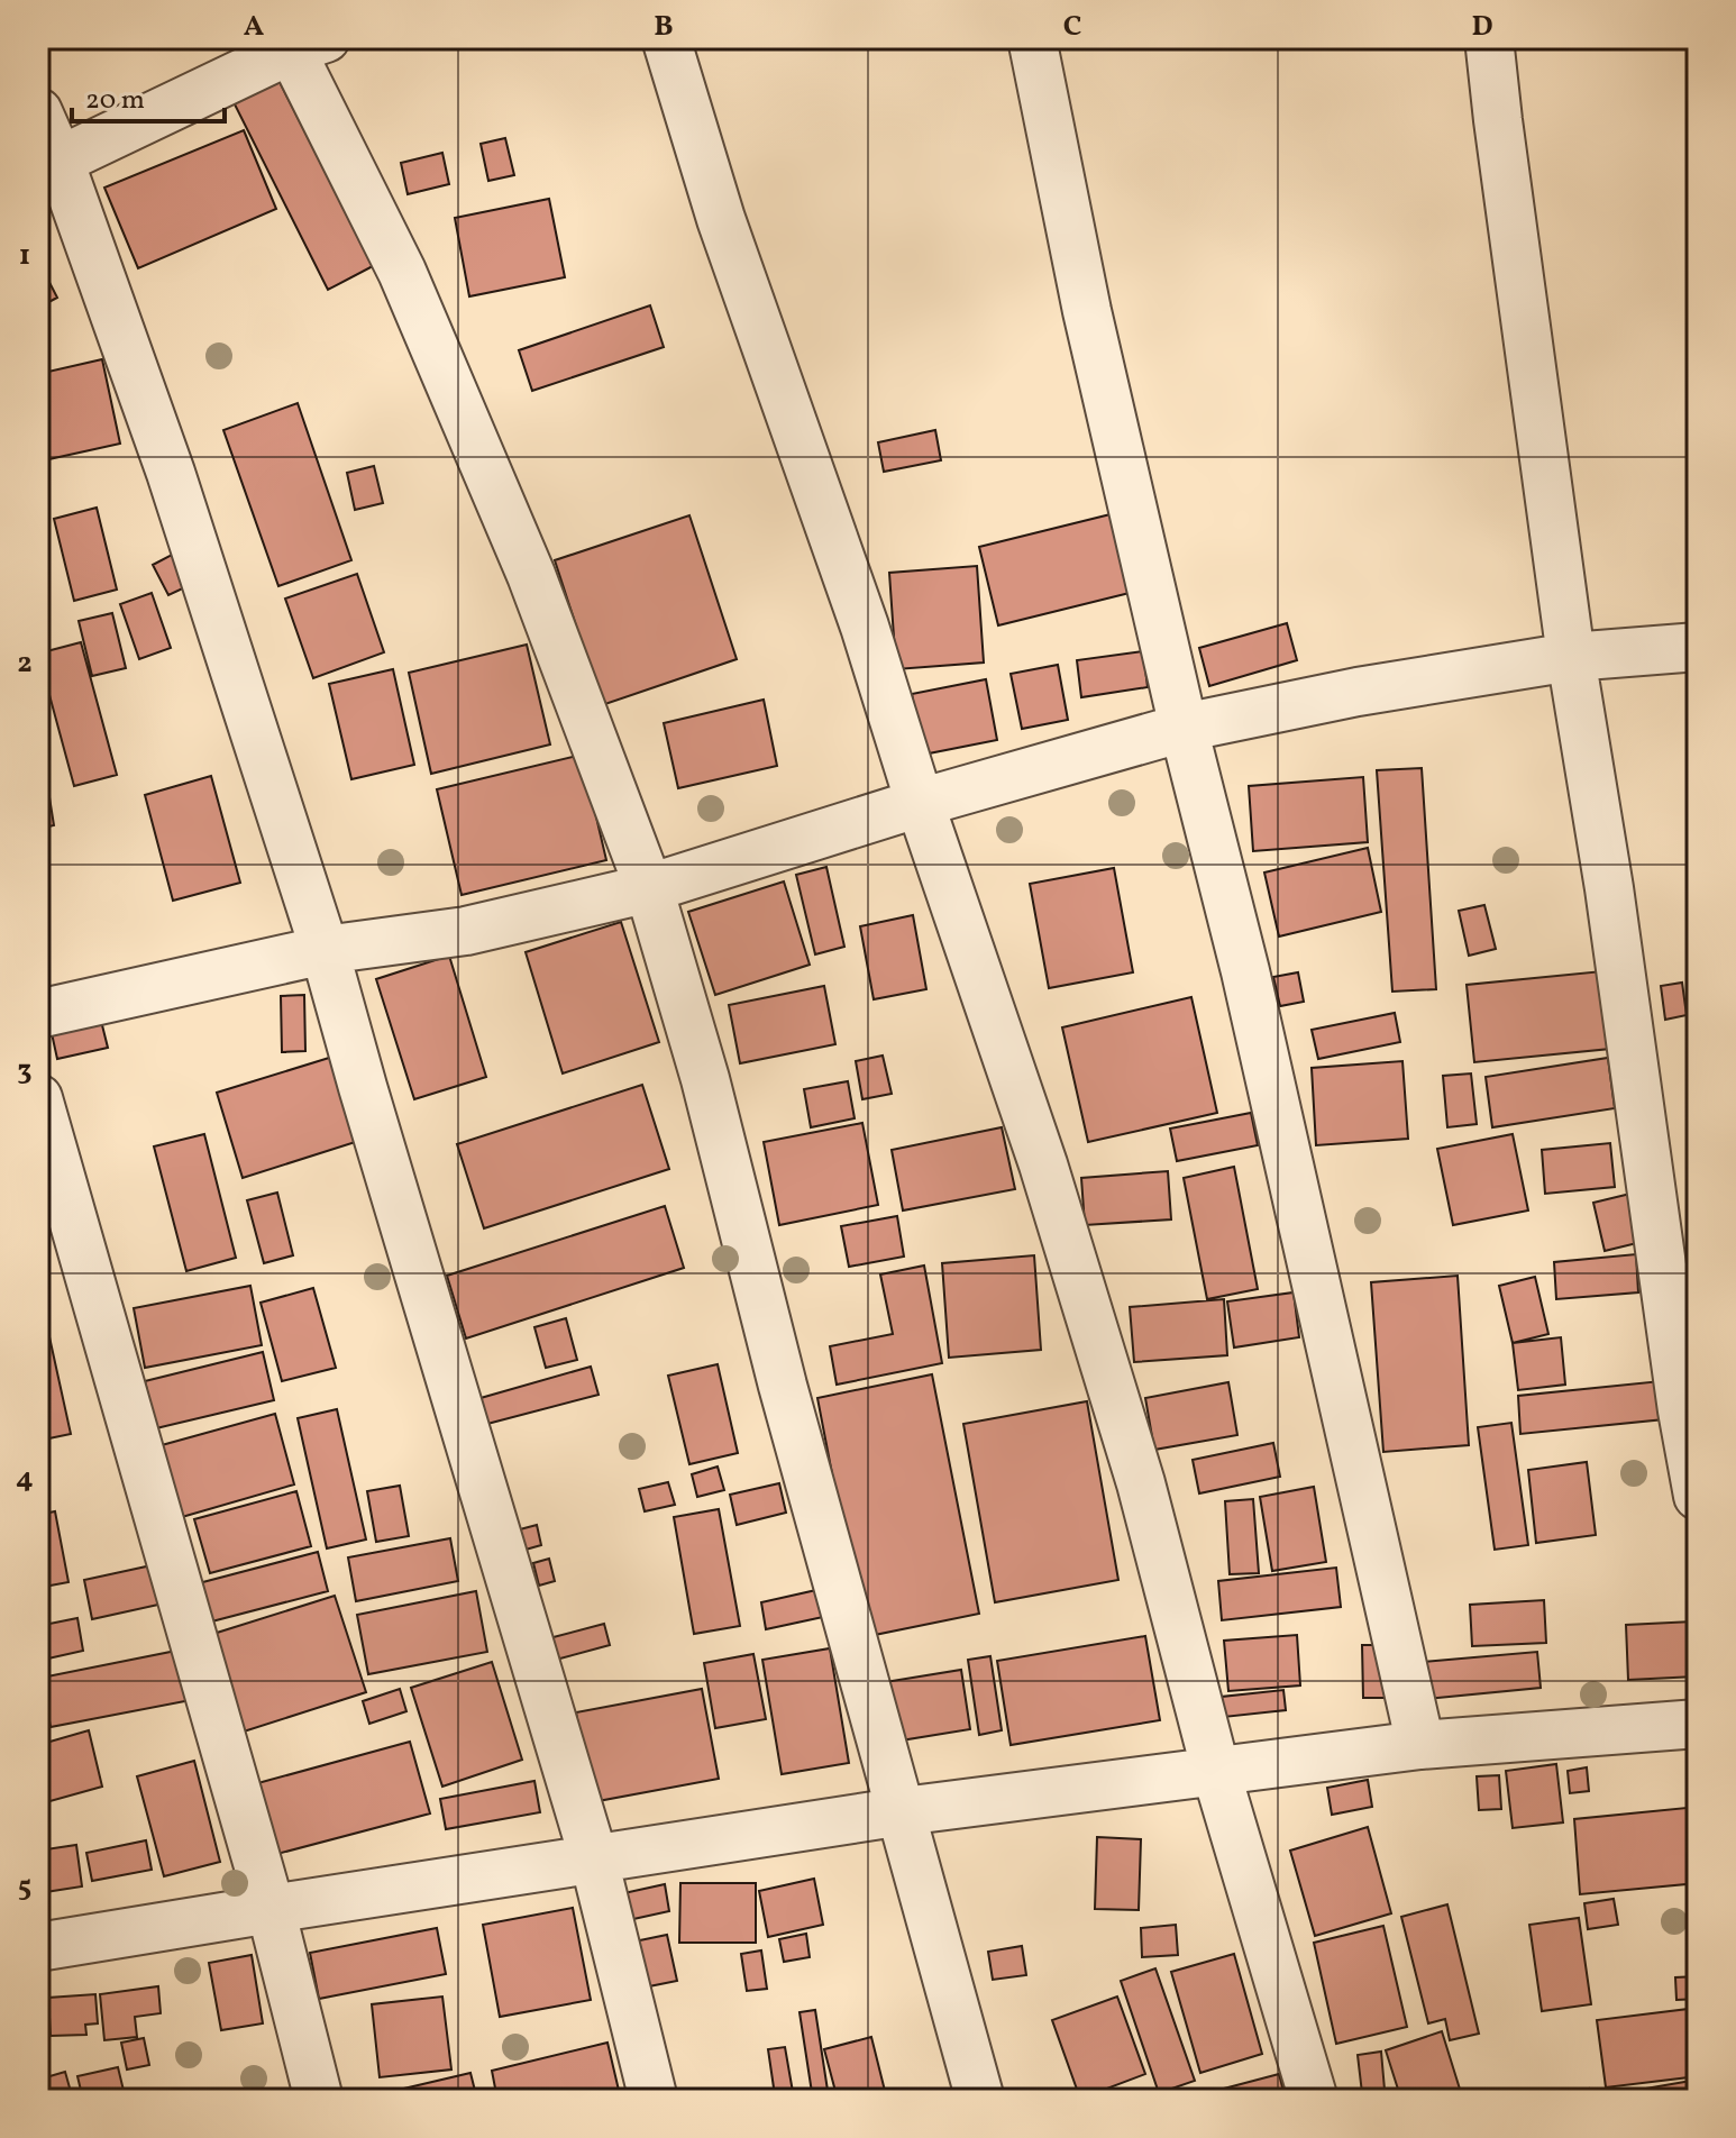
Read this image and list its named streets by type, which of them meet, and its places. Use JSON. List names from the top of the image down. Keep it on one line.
{"scale_bar":"20 m","grid":{"columns":["A","B","C","D"],"rows":["1","2","3","4","5"]}}
